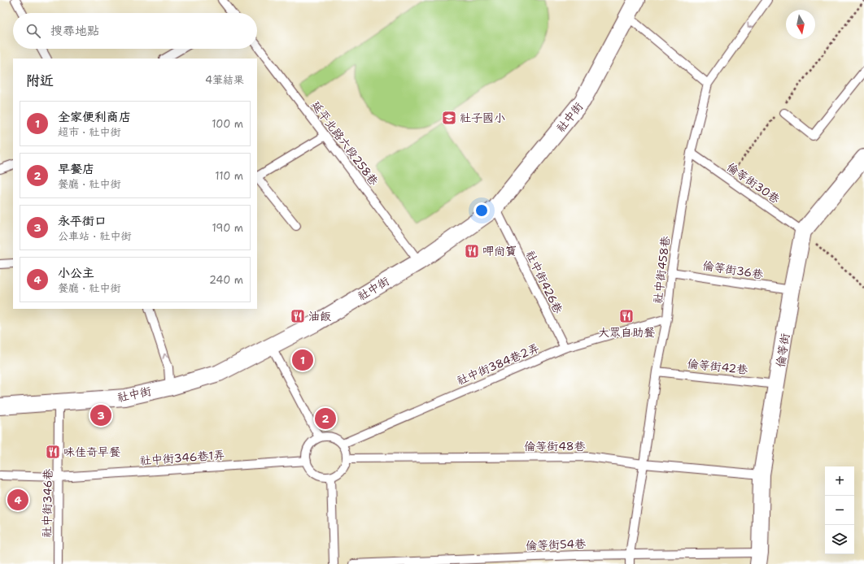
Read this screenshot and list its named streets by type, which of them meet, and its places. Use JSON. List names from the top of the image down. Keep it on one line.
{"streets":{"street":["社中街","倫等街"],"lane":["延平北路六段258巷","倫等街30巷","社中街458巷","倫等街36巷","社中街426巷","社中街384巷2弄","倫等街42巷","倫等街48巷","社中街346巷1弄","社中街346巷","倫等街54巷"]},"crossings":[["社中街","延平北路六段258巷"],["社中街","社中街426巷"],["社中街","社中街346巷"],["倫等街30巷","社中街458巷"],["倫等街30巷","倫等街"],["社中街458巷","倫等街36巷"],["社中街458巷","社中街384巷2弄"],["社中街458巷","倫等街42巷"],["社中街458巷","倫等街48巷"],["社中街458巷","倫等街54巷"],["倫等街36巷","倫等街"],["社中街426巷","社中街384巷2弄"],["倫等街","倫等街42巷"],["倫等街","倫等街48巷"],["倫等街","倫等街54巷"],["社中街384巷2弄","倫等街48巷"],["社中街384巷2弄","社中街346巷1弄"],["倫等街48巷","社中街346巷1弄"],["社中街346巷1弄","社中街346巷"]],"places":{"school or university":["社子國小"],"restaurant":["呷尚寶","油飯","大眾自助餐","味佳奇早餐"]},"north":"bottom","page":{"search":"搜尋地點","heading":["附近","4筆結果"],"list":[{"mark":"1","name":"全家便利商店","note":"超市 · 社中街","value":"100 m"},{"mark":"2","name":"早餐店","note":"餐廳 · 社中街","value":"110 m"},{"mark":"3","name":"永平街口","note":"公車站 · 社中街","value":"190 m"},{"mark":"4","name":"小公主","note":"餐廳 · 社中街","value":"240 m"}],"pins":["1","3","2","4"],"map_buttons":["+","−"]}}
